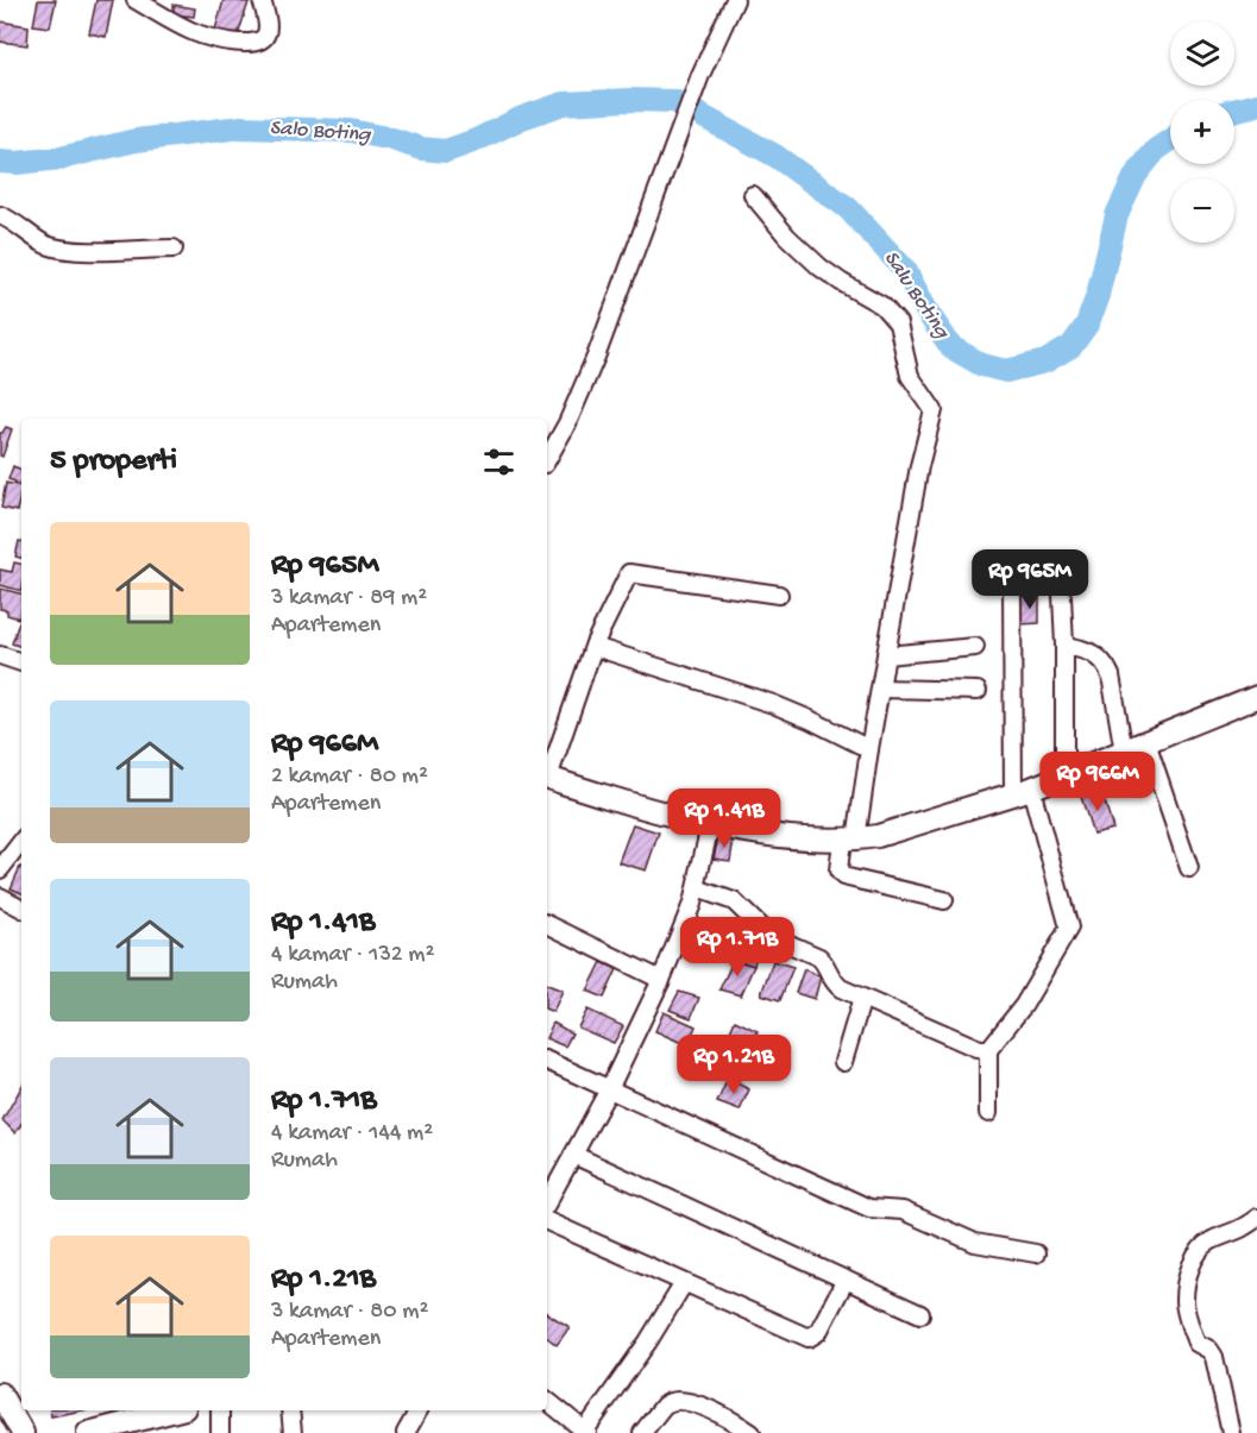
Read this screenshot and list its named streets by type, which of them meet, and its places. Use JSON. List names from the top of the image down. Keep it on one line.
{"water":["Salo Boting","Salu Boting"],"page":{"map_buttons":["+","−"],"heading":"5 properti","list":[{"name":"Rp 965M","note":"3 kamar · 89 m² · Apartemen"},{"name":"Rp 966M","note":"2 kamar · 80 m² · Apartemen"},{"name":"Rp 1.41B","note":"4 kamar · 132 m² · Rumah"},{"name":"Rp 1.71B","note":"4 kamar · 144 m² · Rumah"},{"name":"Rp 1.21B","note":"3 kamar · 80 m² · Apartemen"}],"price":["Rp 965M","Rp 966M","Rp 1.41B","Rp 1.71B","Rp 1.21B"]}}
